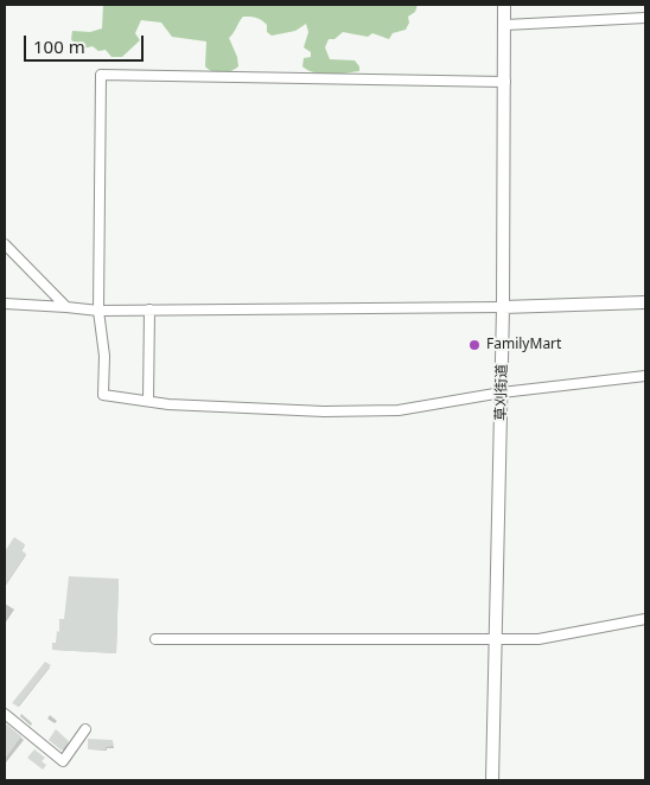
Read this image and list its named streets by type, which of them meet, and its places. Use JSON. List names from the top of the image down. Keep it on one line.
{"streets":{"street":["草刈街道"]},"places":["FamilyMart"],"scale_bar":"100 m"}
